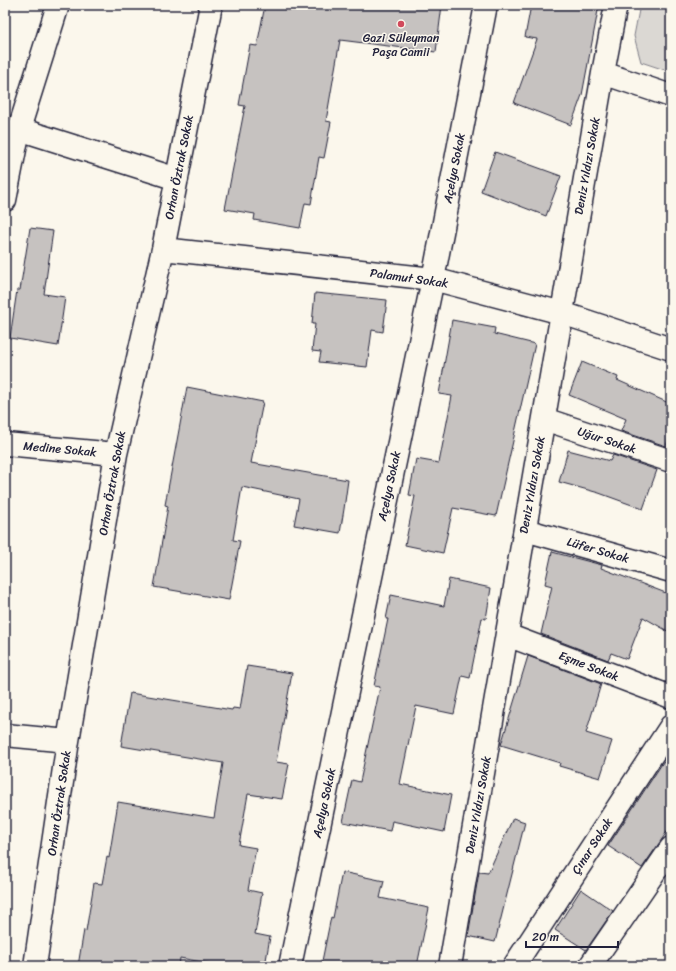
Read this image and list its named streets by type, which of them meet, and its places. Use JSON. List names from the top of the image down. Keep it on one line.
{"streets":{"street":["Deniz Yıldızı Sokak","Orhan Öztrak Sokak","Açelya Sokak","Palamut Sokak","Uğur Sokak","Medine Sokak","Lüfer Sokak","Eşme Sokak","Çınar Sokak"]},"crossings":[["Deniz Yıldızı Sokak","Palamut Sokak"],["Deniz Yıldızı Sokak","Uğur Sokak"],["Deniz Yıldızı Sokak","Lüfer Sokak"],["Deniz Yıldızı Sokak","Eşme Sokak"],["Orhan Öztrak Sokak","Palamut Sokak"],["Orhan Öztrak Sokak","Medine Sokak"],["Açelya Sokak","Palamut Sokak"]],"places":["Gazi Süleyman Paşa Camii"],"scale_bar":"20 m"}
